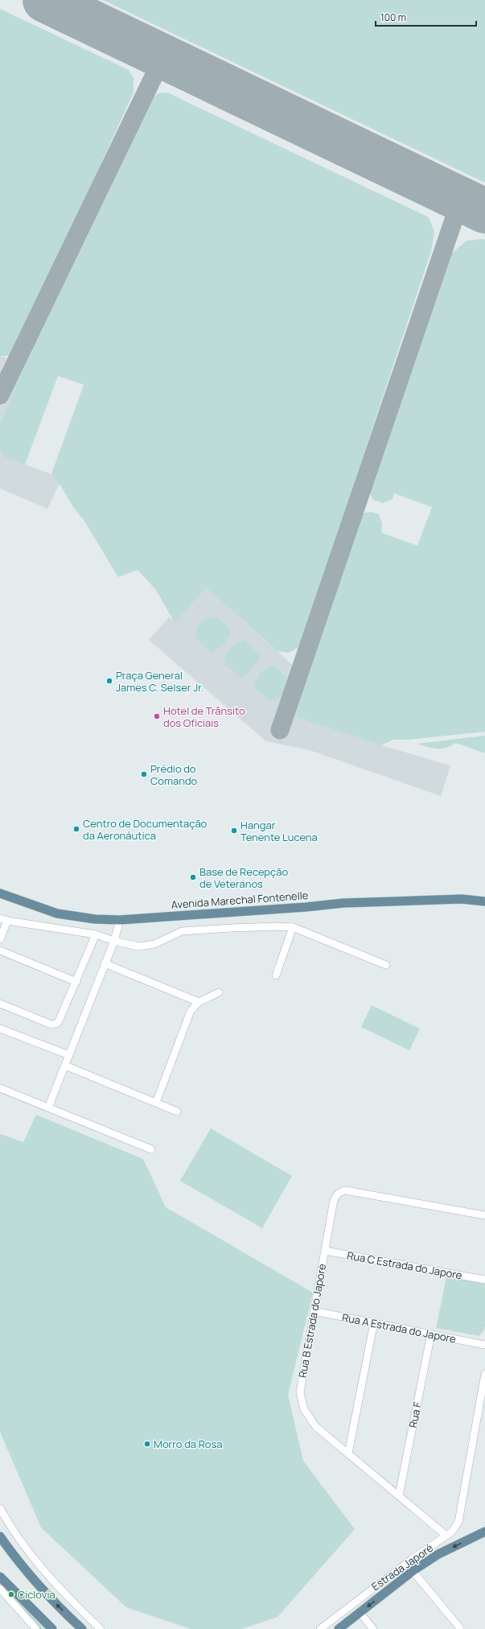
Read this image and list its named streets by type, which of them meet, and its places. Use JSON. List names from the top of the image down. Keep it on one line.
{"streets":{"main road":["Avenida Marechal Fontenelle","Estrada Japoré"],"street":["Rua C Estrada do Japore","Rua B Estrada do Japore","Rua A Estrada do Japore","Rua F"]},"crossings":[["Rua C Estrada do Japore","Rua B Estrada do Japore"],["Rua B Estrada do Japore","Rua A Estrada do Japore"],["Rua B Estrada do Japore","Rua F"],["Rua A Estrada do Japore","Rua F"]],"one_way":["Estrada Japoré"],"places":["Praça General James C. Selser Jr.","Hotel de Trânsito dos Oficiais","Prédio do Comando","Centro de Documentação da Aeronáutica","Hangar Tenente Lucena","Base de Recepção de Veteranos","Morro da Rosa","Ciclovia"],"scale_bar":"100 m"}
